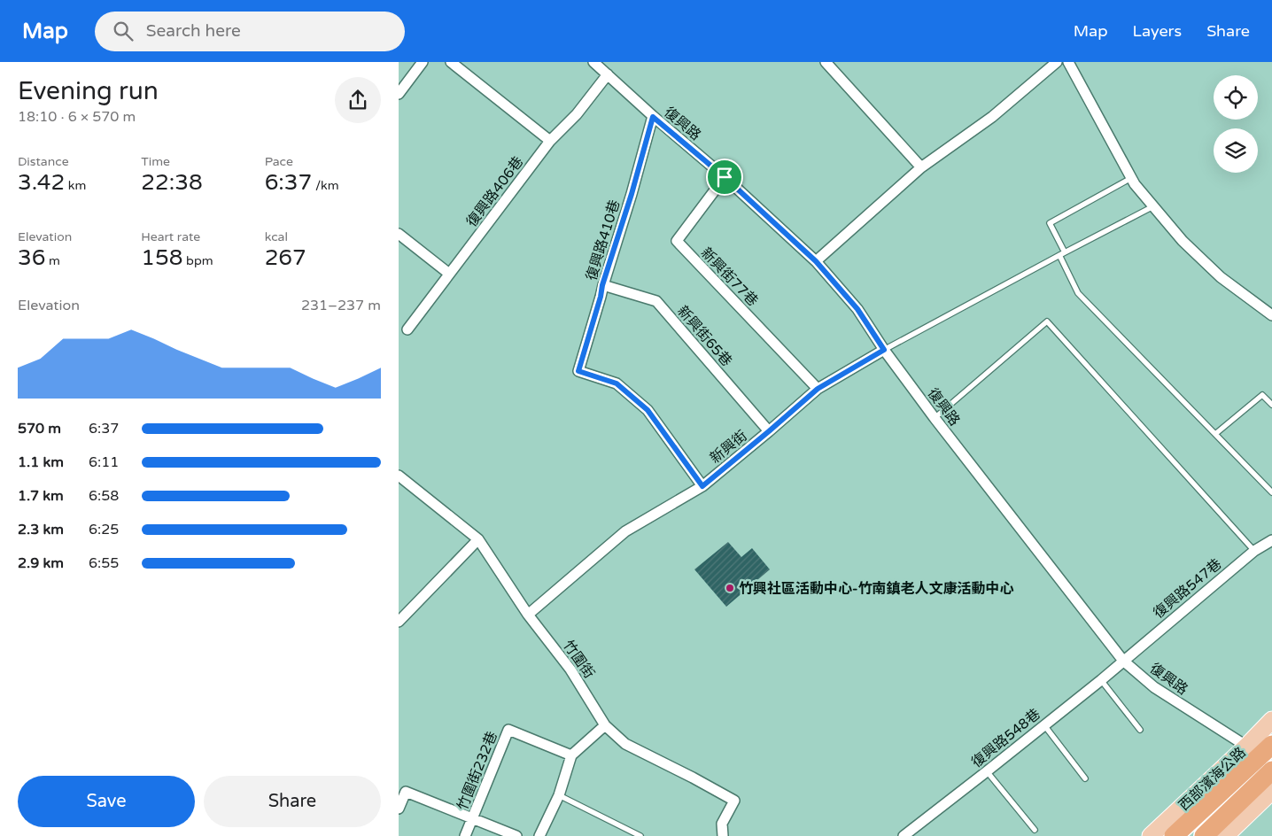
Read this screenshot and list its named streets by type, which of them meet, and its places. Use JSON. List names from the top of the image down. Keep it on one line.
{"streets":{"main road":["西部濱海公路"],"street":["復興路","復興路406巷","復興路410巷","新興街77巷","新興街65巷","新興街","復興路547巷","竹圍街","復興路548巷","竹圍街232巷"]},"crossings":[["復興路","復興路406巷"],["復興路","復興路410巷"],["復興路","新興街77巷"],["復興路","新興街"],["復興路","復興路547巷"],["復興路","復興路548巷"],["復興路","西部濱海公路"],["復興路410巷","新興街65巷"],["復興路410巷","新興街"],["新興街77巷","新興街"],["新興街65巷","新興街"],["新興街","竹圍街"],["復興路547巷","復興路548巷"]],"places":["竹興社區活動中心-竹南鎮老人文康活動中心"],"page":{"header":"Map","search":"Search here","nav":["Map","Layers","Share"],"heading":["Evening run","18:10 · 6 × 570 m"],"stats":[["Distance","3.42 km"],["Time","22:38"],["Pace","6:37 /km"],["Elevation","36 m"],["Heart rate","158 bpm"],["kcal","267"]],"chart":["Elevation","231–237 m"],"list":[{"name":"570 m","note":"6:37"},{"name":"1.1 km","note":"6:11"},{"name":"1.7 km","note":"6:58"},{"name":"2.3 km","note":"6:25"},{"name":"2.9 km","note":"6:55"}],"buttons":["Save","Share"]}}
